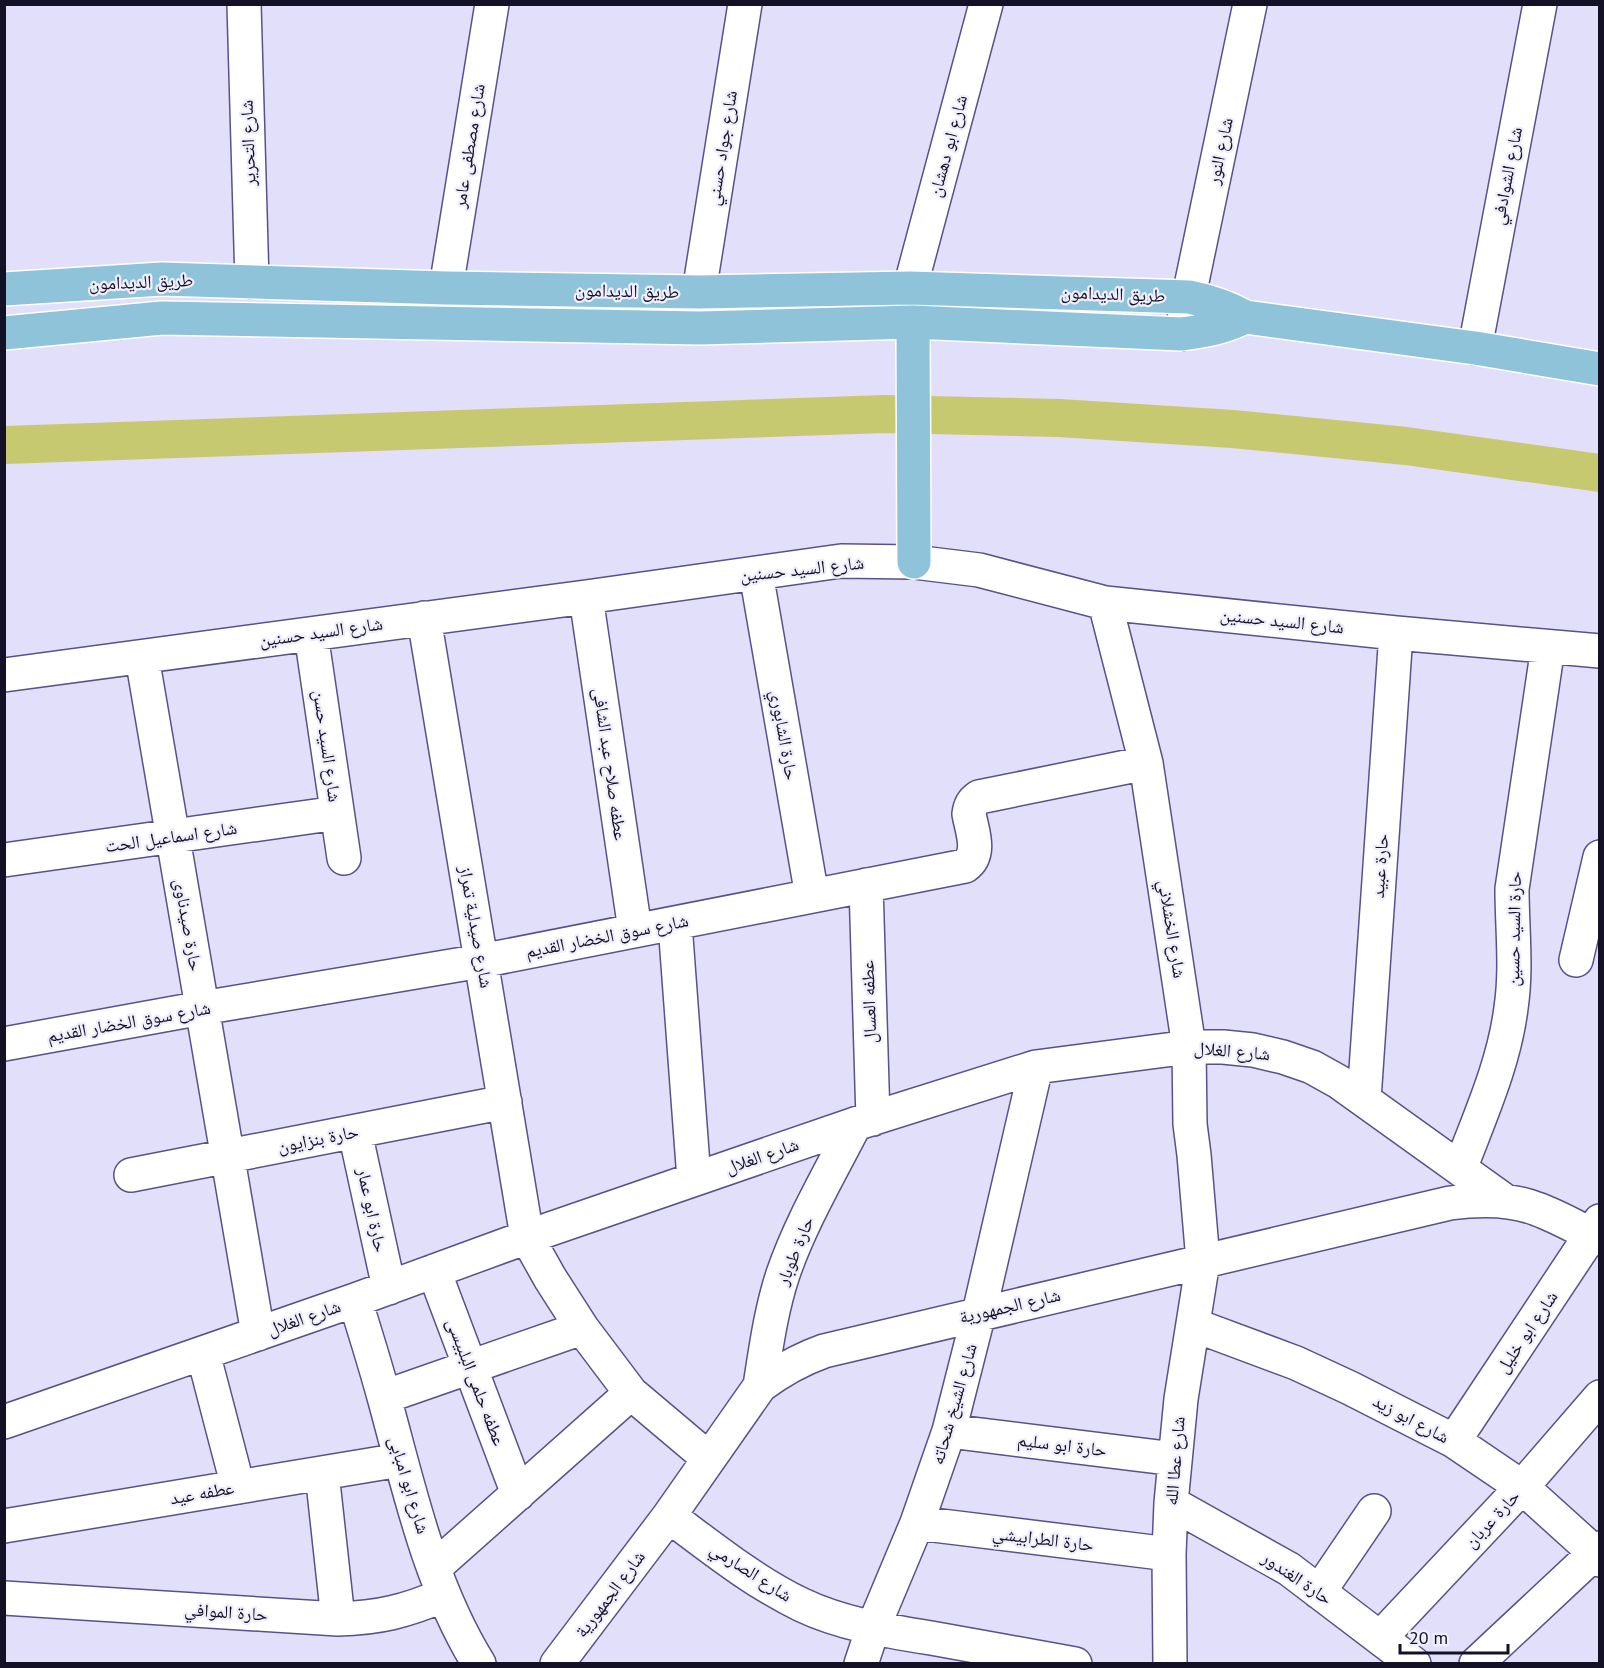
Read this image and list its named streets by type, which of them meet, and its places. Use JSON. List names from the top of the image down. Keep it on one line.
{"streets":{"main road":["طريق الديدامون"],"street":["شارع التحرير","شارع مصطفى عامر","شارع ابو دهشان","شارع جواد حسني","شارع النور","شارع الشوادفي","شارع السيد حسنين","حارة الشابوري","شارع السيد حسن","عطفه صلاح عبد الشافى","شارع اسماعيل الحت","حارة عبيد","حارة صيدناوى","شارع صيدلية تمراز","شارع الخشلاني","حارة السيد حسين","شارع سوق الخضار القديم","عطفه العسال","شارع الغلال","حارة بنزايون","حارة ابو عمار","حارة طوبار","شارع الجمهورية","شارع ابو خليل","عطفه حلمى البلبيسى","شارع الشيخ شحاته","شارع ابو زيد","حارة ابو سليم","شارع عطا الله","شارع ابو امبابى","عطفه عيد","حارة عربان","حارة الطرابيشي","شارع الصارمي","حارة الغندور","حارة الموافي"]},"crossings":[["شارع التحرير","طريق الديدامون"],["شارع مصطفى عامر","طريق الديدامون"],["شارع ابو دهشان","طريق الديدامون"],["شارع جواد حسني","طريق الديدامون"],["شارع النور","طريق الديدامون"],["شارع الشوادفي","طريق الديدامون"],["شارع السيد حسنين","حارة الشابوري"],["شارع السيد حسنين","شارع السيد حسن"],["شارع السيد حسنين","عطفه صلاح عبد الشافى"],["شارع السيد حسنين","حارة عبيد"],["شارع السيد حسنين","حارة صيدناوى"],["شارع السيد حسنين","شارع صيدلية تمراز"],["شارع السيد حسنين","شارع الخشلاني"],["شارع السيد حسنين","حارة السيد حسين"],["حارة الشابوري","شارع سوق الخضار القديم"],["شارع السيد حسن","شارع اسماعيل الحت"],["عطفه صلاح عبد الشافى","شارع سوق الخضار القديم"],["شارع اسماعيل الحت","حارة صيدناوى"],["حارة عبيد","شارع الغلال"],["حارة صيدناوى","شارع سوق الخضار القديم"],["حارة صيدناوى","شارع الغلال"],["حارة صيدناوى","حارة بنزايون"],["شارع صيدلية تمراز","شارع سوق الخضار القديم"],["شارع صيدلية تمراز","شارع الغلال"],["شارع صيدلية تمراز","حارة بنزايون"],["شارع صيدلية تمراز","شارع الجمهورية"],["شارع صيدلية تمراز","حارة الموافي"],["شارع الخشلاني","شارع سوق الخضار القديم"],["شارع الخشلاني","شارع الغلال"],["شارع الخشلاني","شارع الجمهورية"],["شارع الخشلاني","شارع عطا الله"],["حارة السيد حسين","شارع الغلال"],["شارع سوق الخضار القديم","عطفه العسال"],["عطفه العسال","شارع الغلال"],["عطفه العسال","حارة طوبار"],["شارع الغلال","حارة ابو عمار"],["شارع الغلال","حارة طوبار"],["شارع الغلال","شارع الجمهورية"],["شارع الغلال","عطفه حلمى البلبيسى"],["شارع الغلال","شارع الشيخ شحاته"],["شارع الغلال","شارع ابو امبابى"],["حارة بنزايون","حارة ابو عمار"],["حارة طوبار","شارع الجمهورية"],["شارع الجمهورية","شارع ابو خليل"],["شارع الجمهورية","شارع الشيخ شحاته"],["شارع الجمهورية","شارع عطا الله"],["شارع الجمهورية","شارع الصارمي"],["شارع ابو خليل","شارع ابو زيد"],["عطفه حلمى البلبيسى","حارة الموافي"],["شارع الشيخ شحاته","حارة ابو سليم"],["شارع الشيخ شحاته","حارة الطرابيشي"],["شارع الشيخ شحاته","شارع الصارمي"],["شارع ابو زيد","شارع عطا الله"],["شارع ابو زيد","حارة عربان"],["حارة ابو سليم","شارع عطا الله"],["شارع عطا الله","حارة الطرابيشي"],["شارع عطا الله","حارة الغندور"],["شارع ابو امبابى","عطفه عيد"],["شارع ابو امبابى","حارة الموافي"],["حارة عربان","حارة الغندور"]],"scale_bar":"20 m"}
